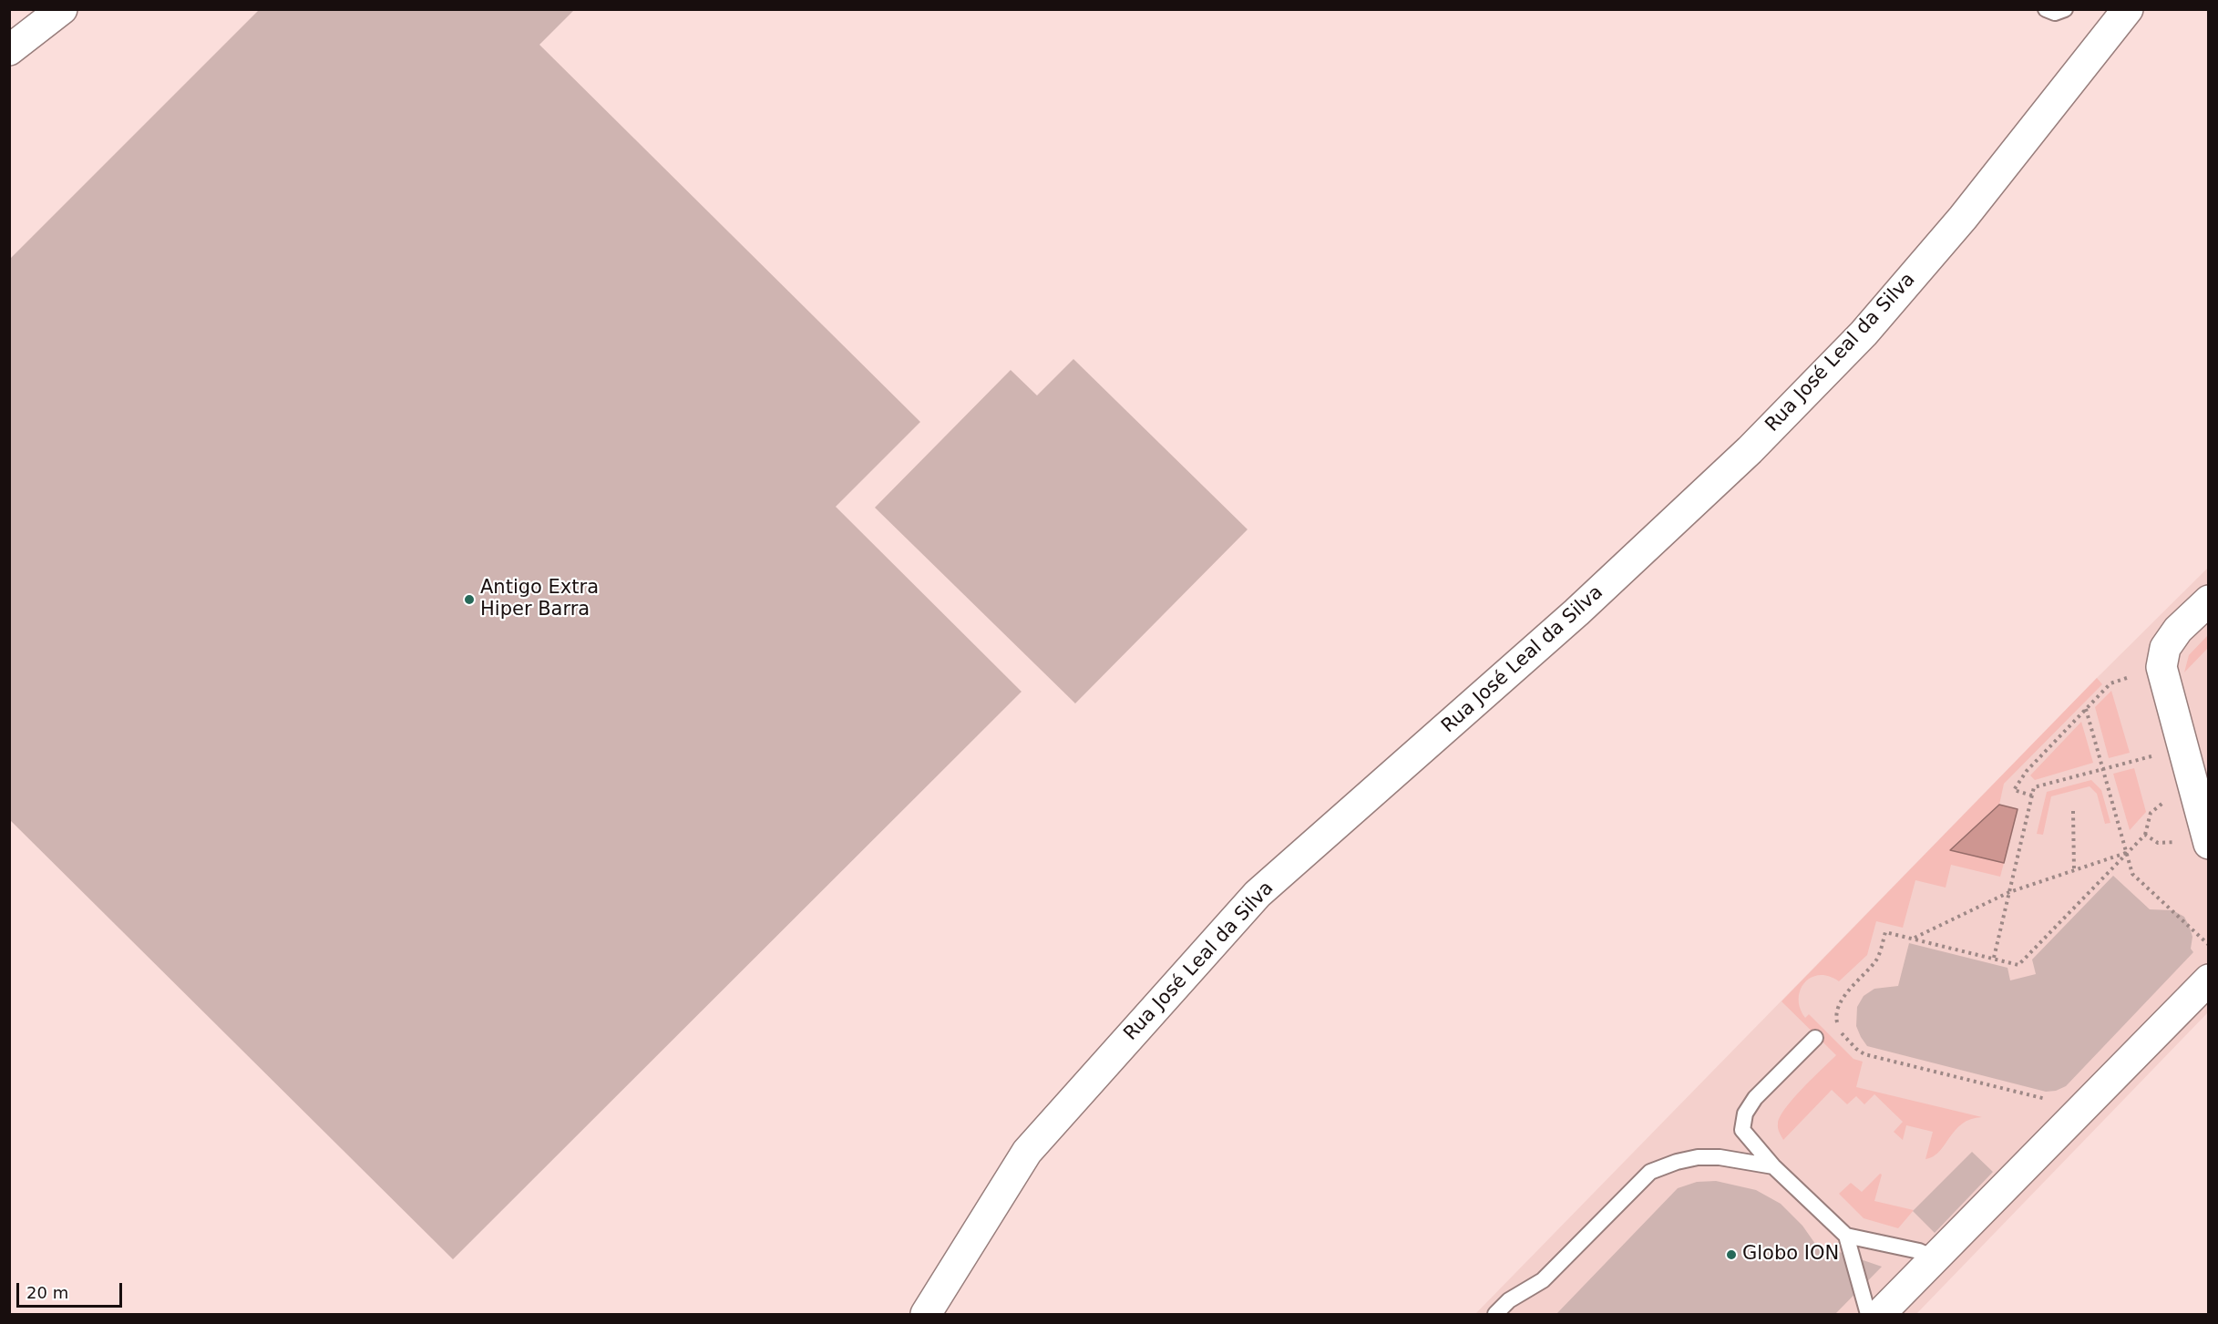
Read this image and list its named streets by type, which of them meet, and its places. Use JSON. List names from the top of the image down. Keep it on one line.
{"streets":{"street":["Rua José Leal da Silva"]},"places":["Antigo Extra Hiper Barra","Globo ION"],"scale_bar":"20 m"}
